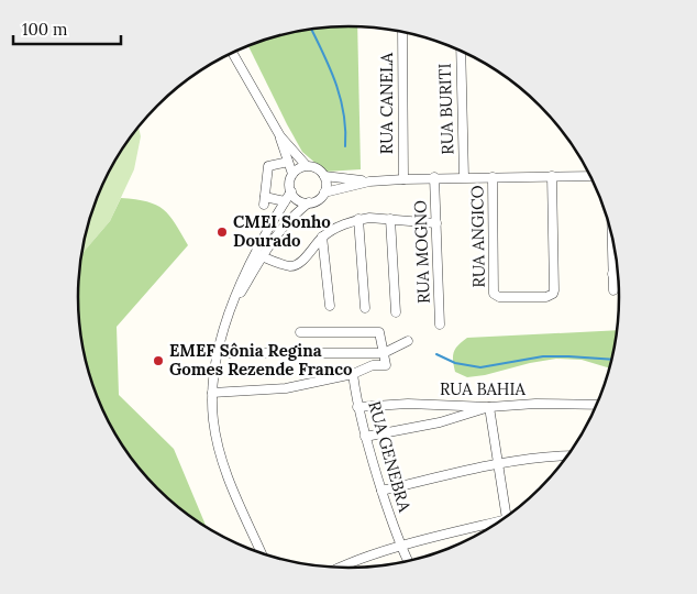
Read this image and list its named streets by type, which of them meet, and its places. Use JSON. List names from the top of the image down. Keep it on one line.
{"streets":{"street":["RUA CANELA","RUA BURITI","RUA ANGICO","RUA MOGNO","RUA BAHIA","RUA GENEBRA"]},"crossings":[["RUA BAHIA","RUA GENEBRA"]],"places":["CMEI Sonho Dourado","EMEF Sônia Regina Gomes Rezende Franco"],"scale_bar":"100 m"}
